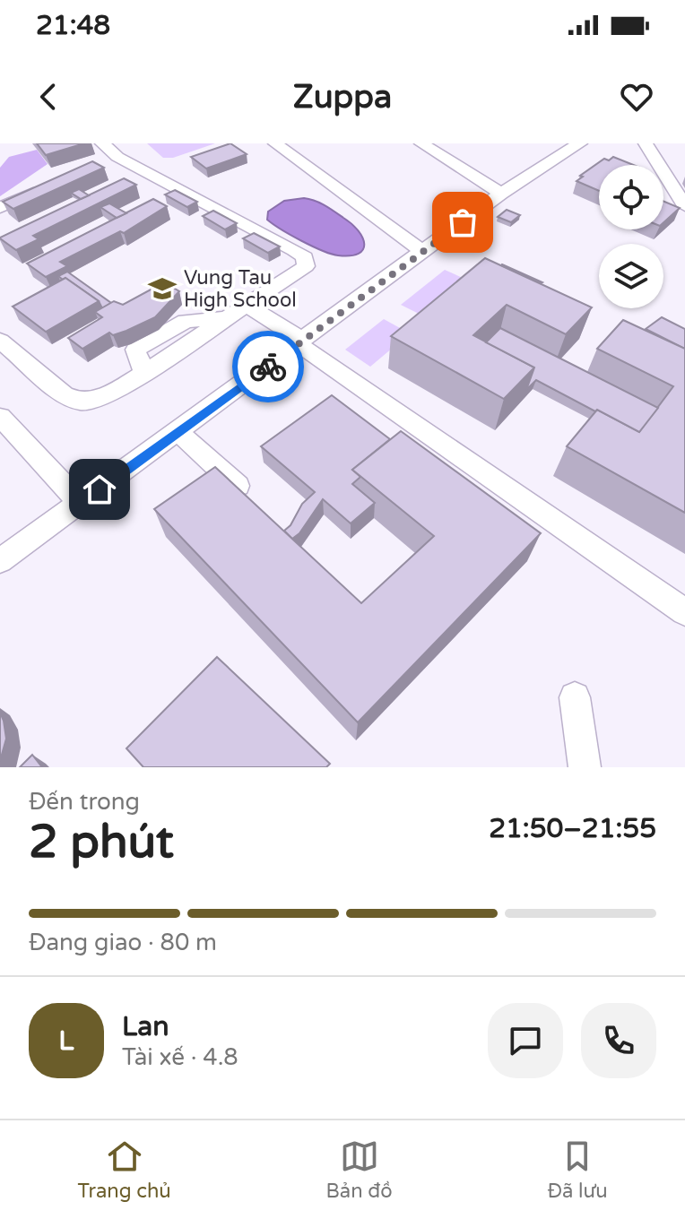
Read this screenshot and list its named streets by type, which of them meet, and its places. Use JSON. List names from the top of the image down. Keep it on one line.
{"places":{"school or university":["Vung Tau High School"]},"page":{"status":"21:48","header":"Zuppa","heading":["2 phút","Đến trong","21:50–21:55"],"panel":["Lan","Tài xế · 4.8"],"bar":"Đang giao · 80 m","round":"L","tabs":["Trang chủ","Bản đồ","Đã lưu"]}}
